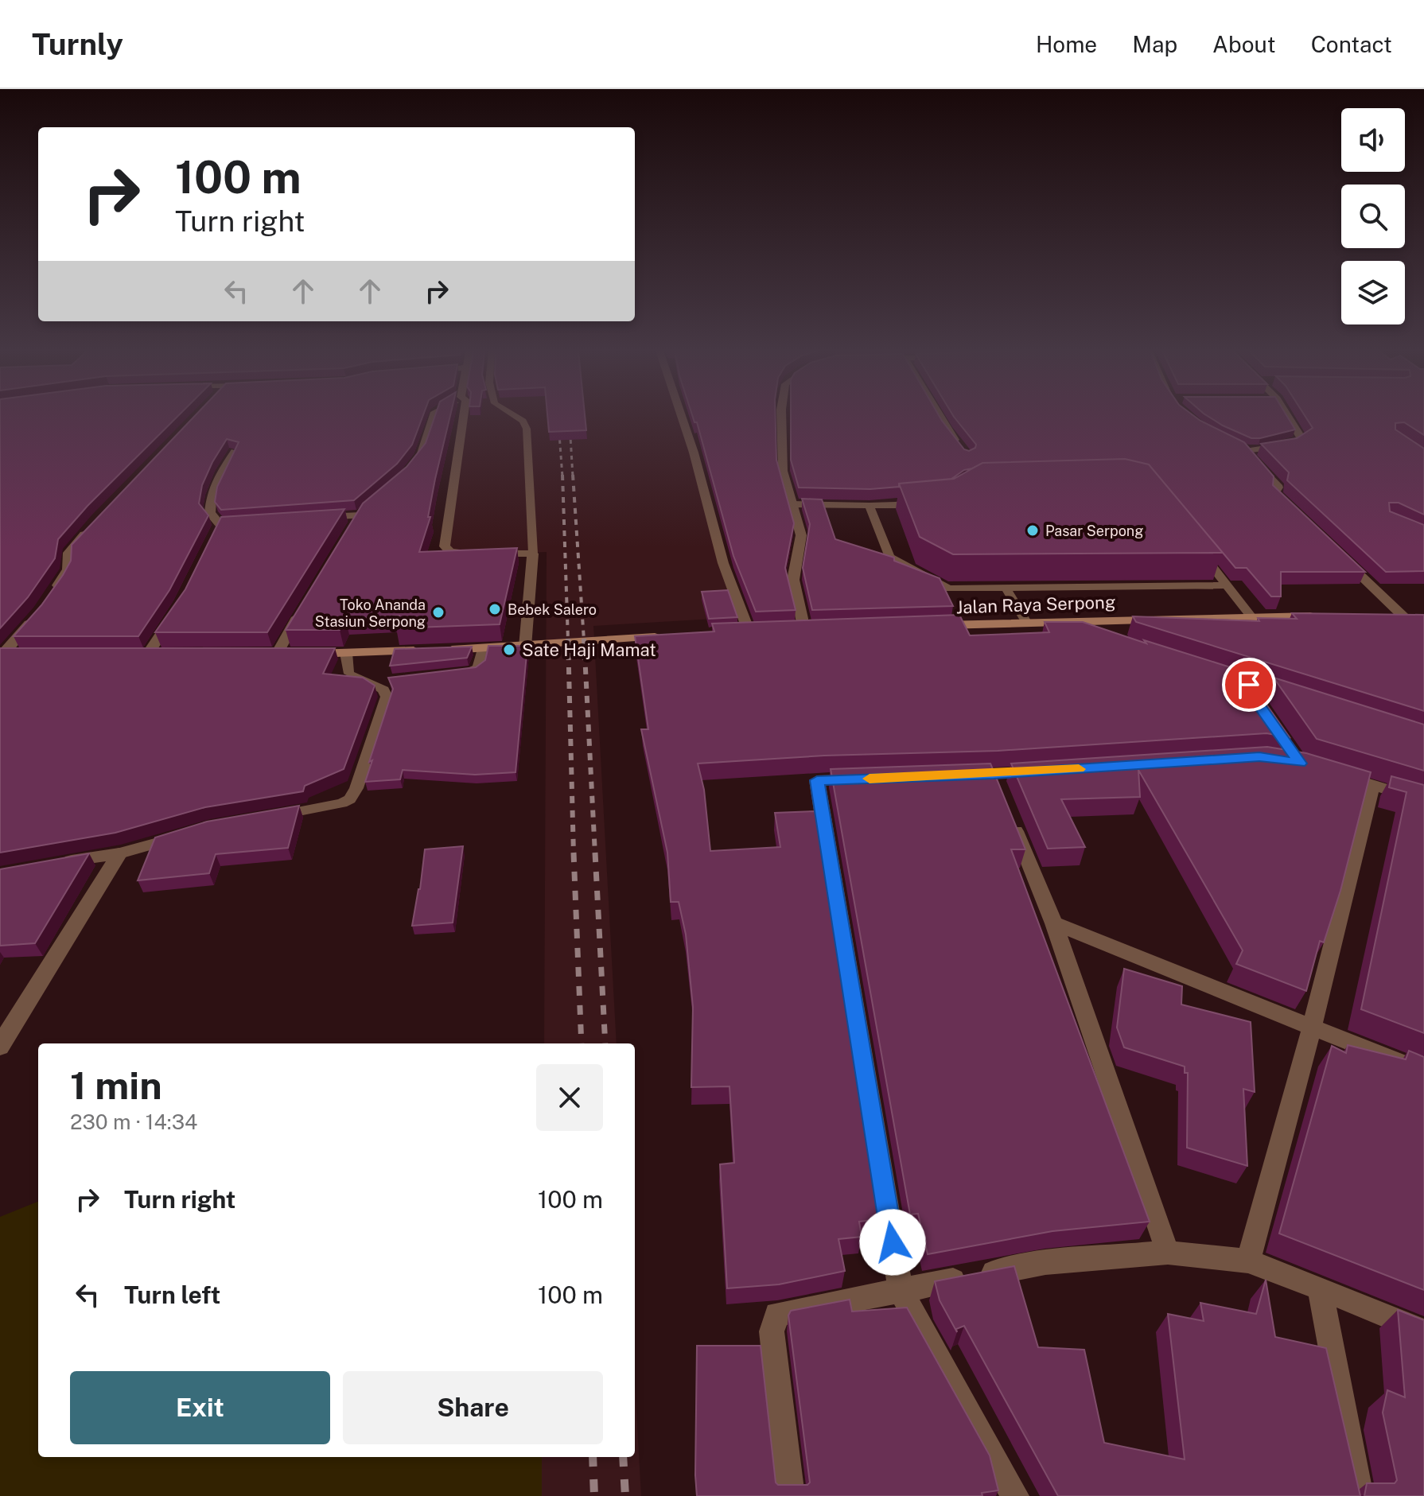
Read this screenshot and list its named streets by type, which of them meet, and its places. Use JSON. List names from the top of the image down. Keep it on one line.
{"streets":{"main road":["Jalan Raya Serpong"]},"places":["Pasar Serpong","Bebek Salero","Toko Ananda Stasiun Serpong","Sate Haji Mamat"],"page":{"header":"Turnly","nav":["Home","Map","About","Contact"],"turn":["100 m","Turn right"],"heading":["1 min","230 m · 14:34"],"list":[{"name":"Turn right","value":"100 m"},{"name":"Turn left","value":"100 m"}],"buttons":["Exit","Share"]}}
